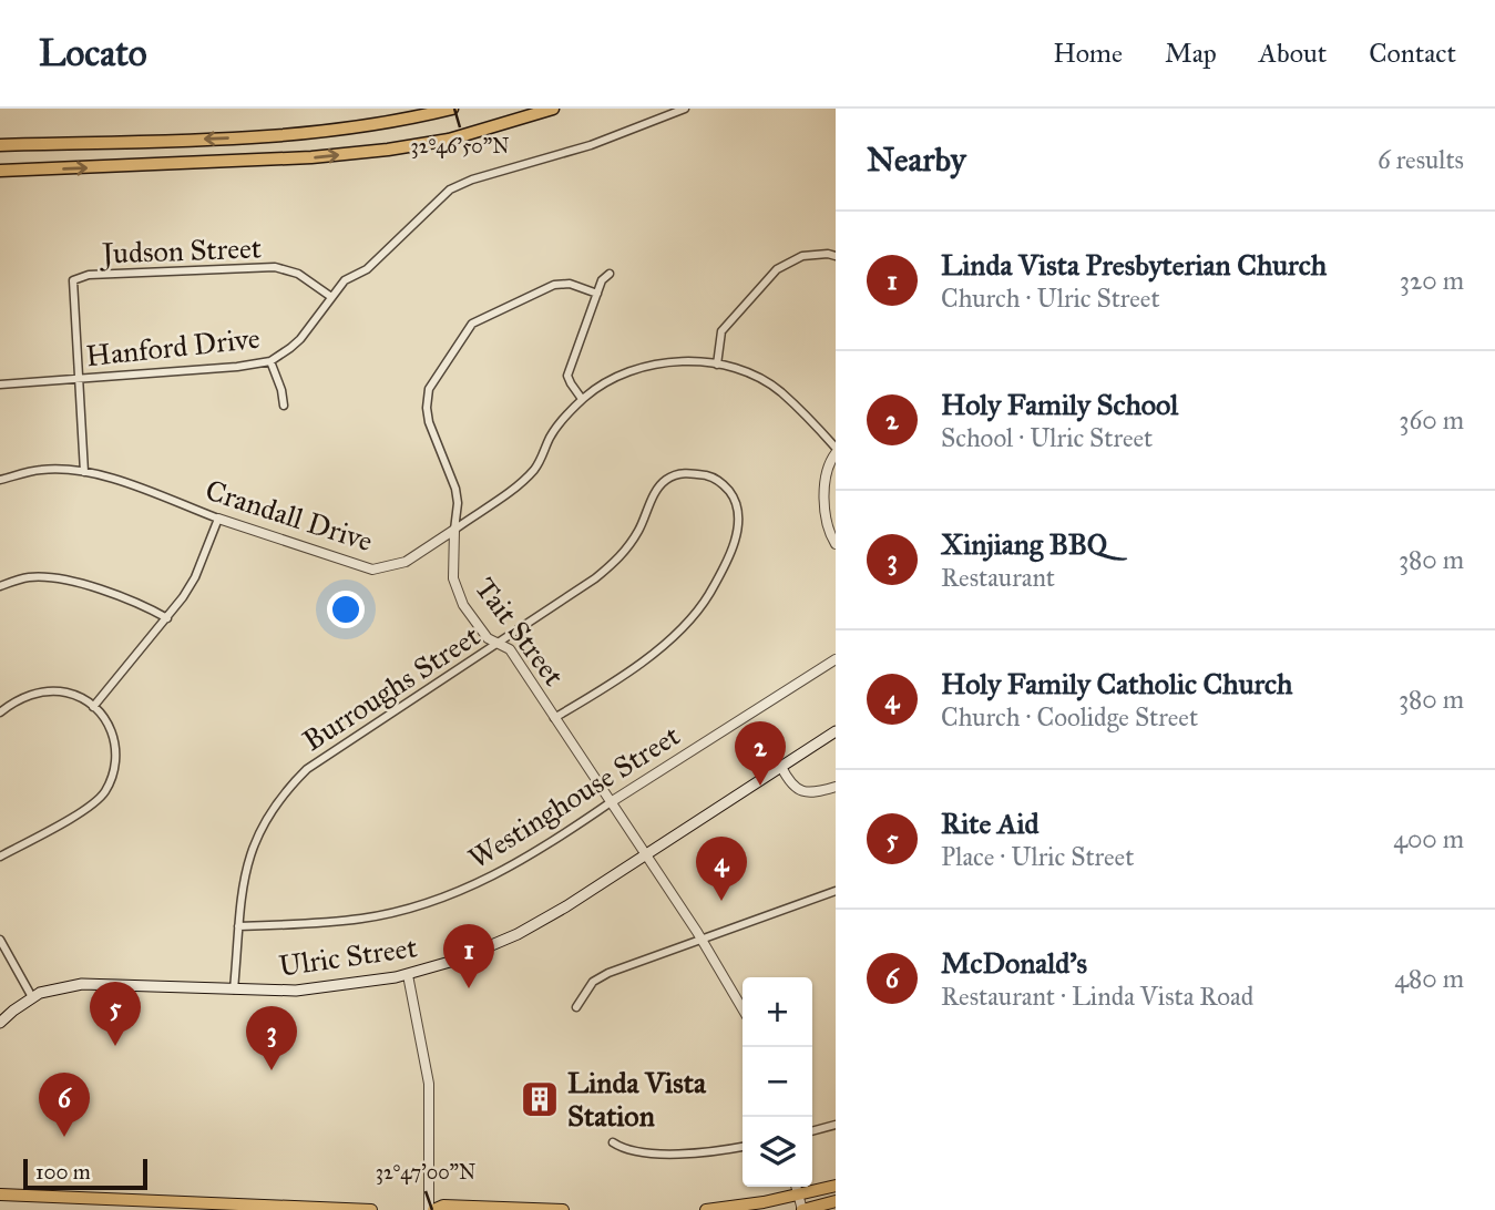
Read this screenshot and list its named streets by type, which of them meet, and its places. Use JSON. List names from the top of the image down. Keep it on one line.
{"streets":{"main road":["Ulric Street"],"street":["Judson Street","Hanford Drive","Crandall Drive","Tait Street","Burroughs Street","Westinghouse Street"]},"crossings":[["Judson Street","Hanford Drive"],["Crandall Drive","Tait Street"],["Tait Street","Burroughs Street"],["Tait Street","Westinghouse Street"],["Tait Street","Ulric Street"],["Burroughs Street","Westinghouse Street"],["Burroughs Street","Ulric Street"]],"places":{"building":["Linda Vista Station"]},"scale_bar":"100 m","page":{"header":"Locato","nav":["Home","Map","About","Contact"],"heading":["Nearby","6 results"],"list":[{"mark":"1","name":"Linda Vista Presbyterian Church","note":"Church · Ulric Street","value":"320 m"},{"mark":"2","name":"Holy Family School","note":"School · Ulric Street","value":"360 m"},{"mark":"3","name":"Xinjiang BBQ","note":"Restaurant","value":"380 m"},{"mark":"4","name":"Holy Family Catholic Church","note":"Church · Coolidge Street","value":"380 m"},{"mark":"5","name":"Rite Aid","note":"Place · Ulric Street","value":"400 m"},{"mark":"6","name":"McDonald's","note":"Restaurant · Linda Vista Road","value":"480 m"}],"pins":["2","4","1","5","3","6"],"map_buttons":["+","−"],"scale":"100 m"},"coordinates":["32°46'50\"N","32°47'00\"N"]}
